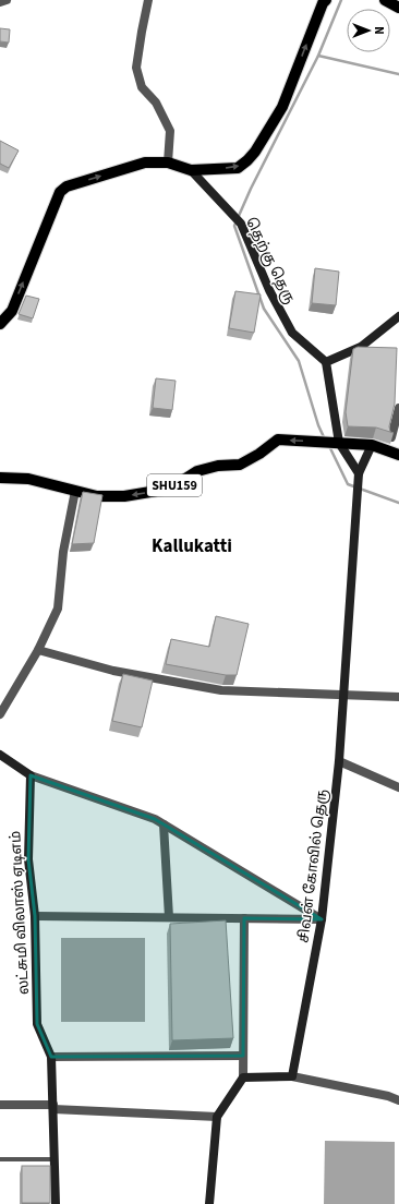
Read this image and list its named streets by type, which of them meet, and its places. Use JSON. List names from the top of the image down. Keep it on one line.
{"streets":{"main road":["SHU159"],"street":["தெற்கு தெரு","சிவன் கோவில் தெரு","லட்சுமி விலாஸ் ஏடிஎம்"]},"districts":["Kallukatti"],"north":"right"}
